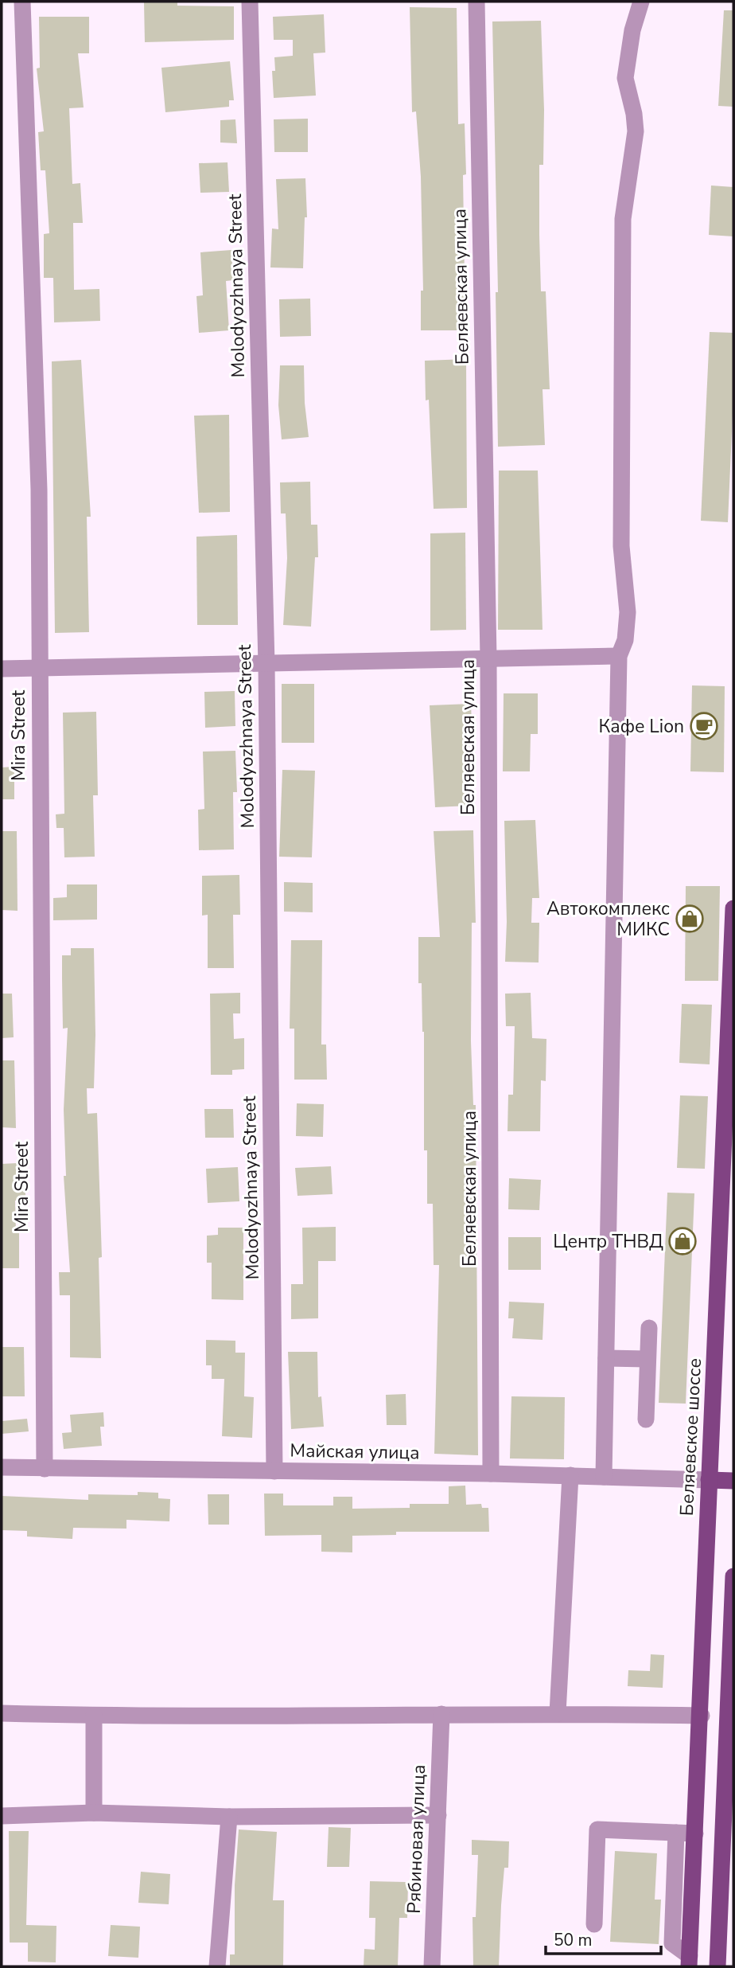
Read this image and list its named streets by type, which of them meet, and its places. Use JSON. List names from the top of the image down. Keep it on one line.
{"streets":{"main road":["Беляевское шоссе"],"street":["Molodyozhnaya Street","Беляевская улица","Mira Street","Майская улица","Рябиновая улица"]},"crossings":[["Molodyozhnaya Street","Майская улица"],["Беляевская улица","Майская улица"],["Mira Street","Майская улица"],["Беляевское шоссе","Майская улица"]],"places":{"cafe":["Кафе Lion"],"shop":["Автокомплекс МИКС","Центр ТНВД"]},"scale_bar":"50 m"}
